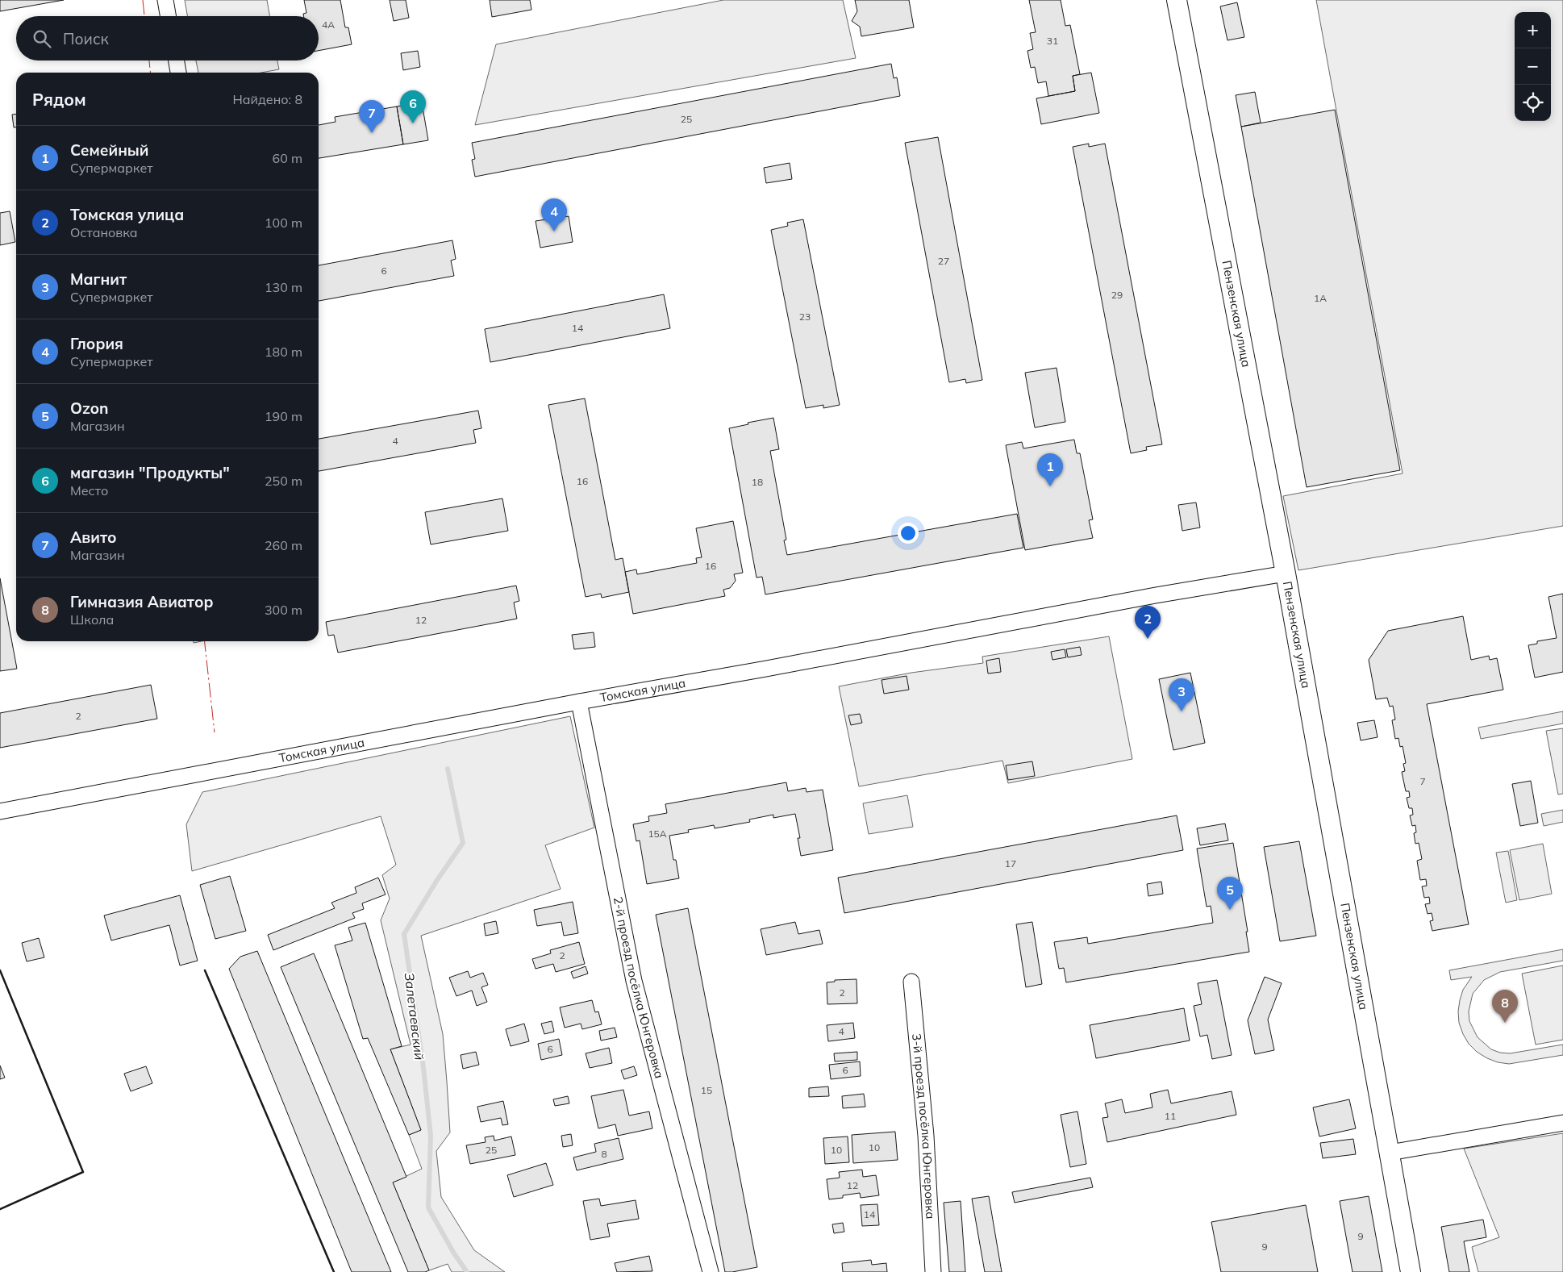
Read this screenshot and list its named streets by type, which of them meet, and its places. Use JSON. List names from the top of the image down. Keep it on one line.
{"streets":{"street":["Пензенская улица","Томская улица","2-й проезд посёлка Юнгеровка","3-й проезд посёлка Юнгеровка"]},"crossings":[["Пензенская улица","Томская улица"],["Томская улица","2-й проезд посёлка Юнгеровка"]],"water":["Залетаевский"],"house_numbers":["4А","31","25","27","6","29","1А","23","14","4","16","18","16","12","2","7","15А","17","2","2","4","6","6","15","11","10","25","10","8","12","14","9","9"],"page":{"map_buttons":["+","−"],"search":"Поиск","heading":["Рядом","Найдено: 8"],"pins":["6","7","4","1","2","3","5","8"],"list":[{"mark":"1","name":"Семейный","note":"Супермаркет","value":"60 m"},{"mark":"2","name":"Томская улица","note":"Остановка","value":"100 m"},{"mark":"3","name":"Магнит","note":"Супермаркет","value":"130 m"},{"mark":"4","name":"Глория","note":"Супермаркет","value":"180 m"},{"mark":"5","name":"Ozon","note":"Магазин","value":"190 m"},{"mark":"6","name":"магазин \"Продукты\"","note":"Место","value":"250 m"},{"mark":"7","name":"Авито","note":"Магазин","value":"260 m"},{"mark":"8","name":"Гимназия Авиатор","note":"Школа","value":"300 m"}]}}
